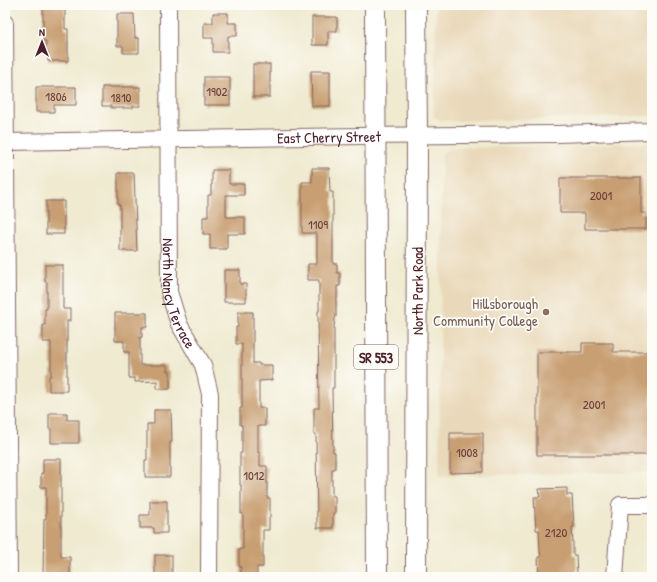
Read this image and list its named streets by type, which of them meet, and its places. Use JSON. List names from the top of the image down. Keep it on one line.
{"streets":{"main road":["North Park Road","SR 553"],"street":["East Cherry Street","North Nancy Terrace"]},"crossings":[["East Cherry Street","North Park Road"],["East Cherry Street","North Nancy Terrace"],["East Cherry Street","SR 553"]],"places":["Hillsborough Community College"],"house_numbers":["1902","1806","1810","2001","1109","2001","1008","1012","2120"],"north":"top"}
